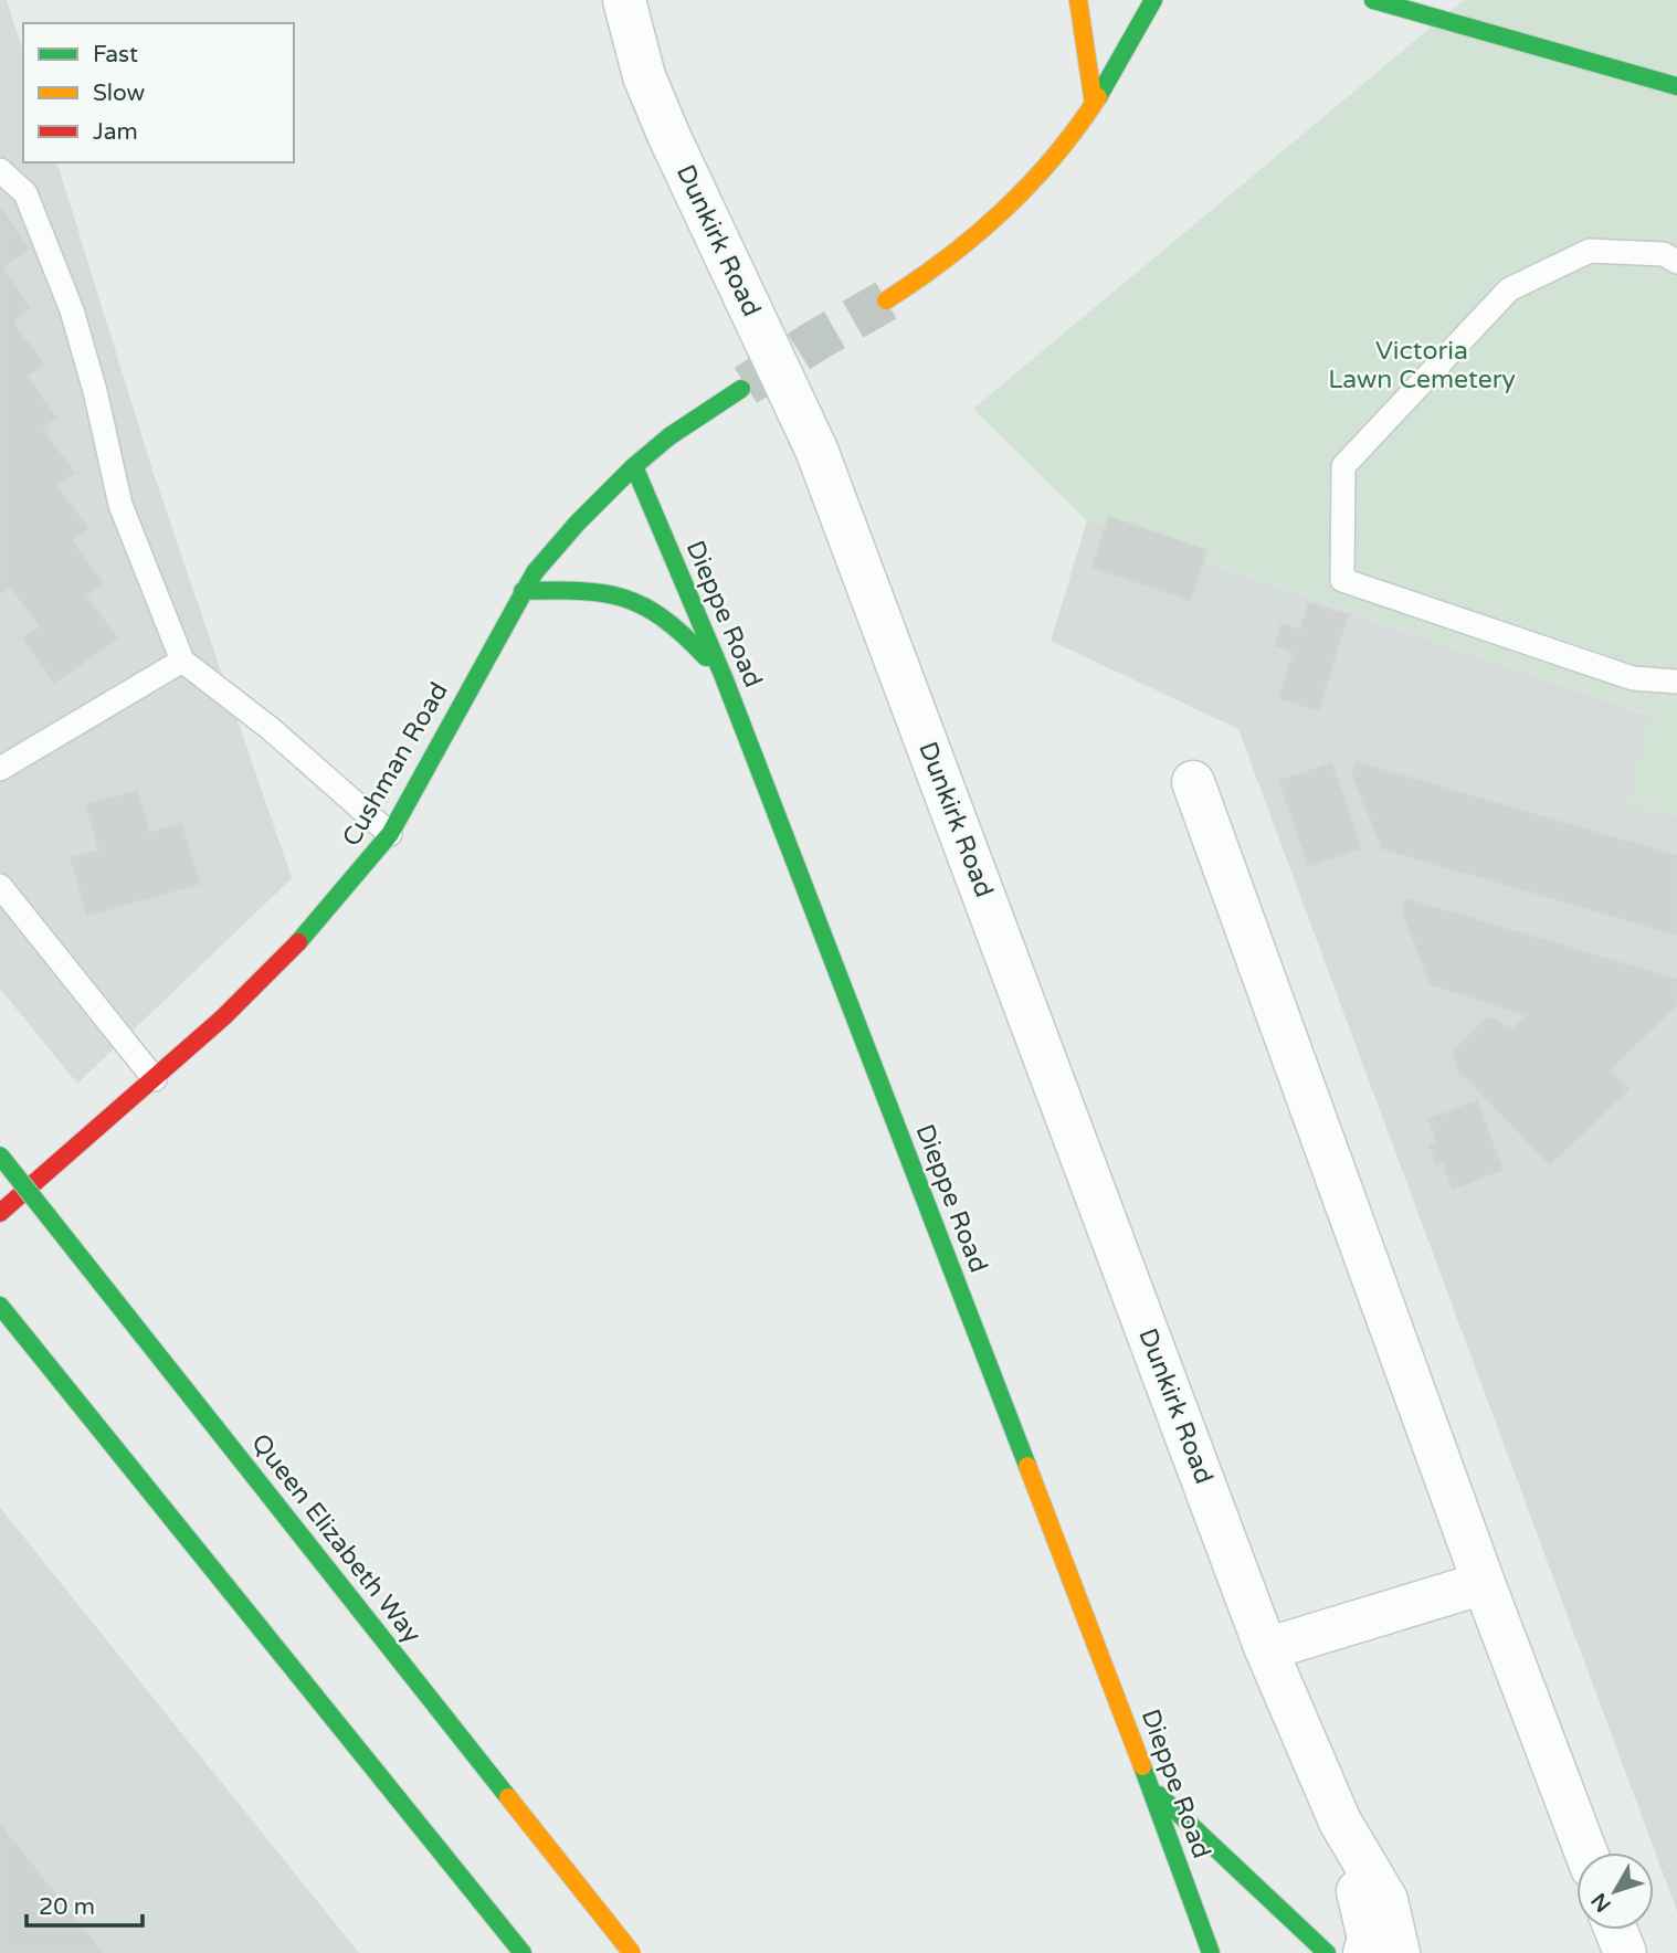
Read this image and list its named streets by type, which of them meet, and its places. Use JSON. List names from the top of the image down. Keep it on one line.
{"streets":{"main road":["Dieppe Road","Cushman Road","Queen Elizabeth Way"],"street":["Dunkirk Road"]},"crossings":[["Dieppe Road","Cushman Road"]],"parks":["Victoria Lawn Cemetery"],"legend":["Fast","Slow","Jam"],"scale_bar":"20 m","north":"bottom left"}
